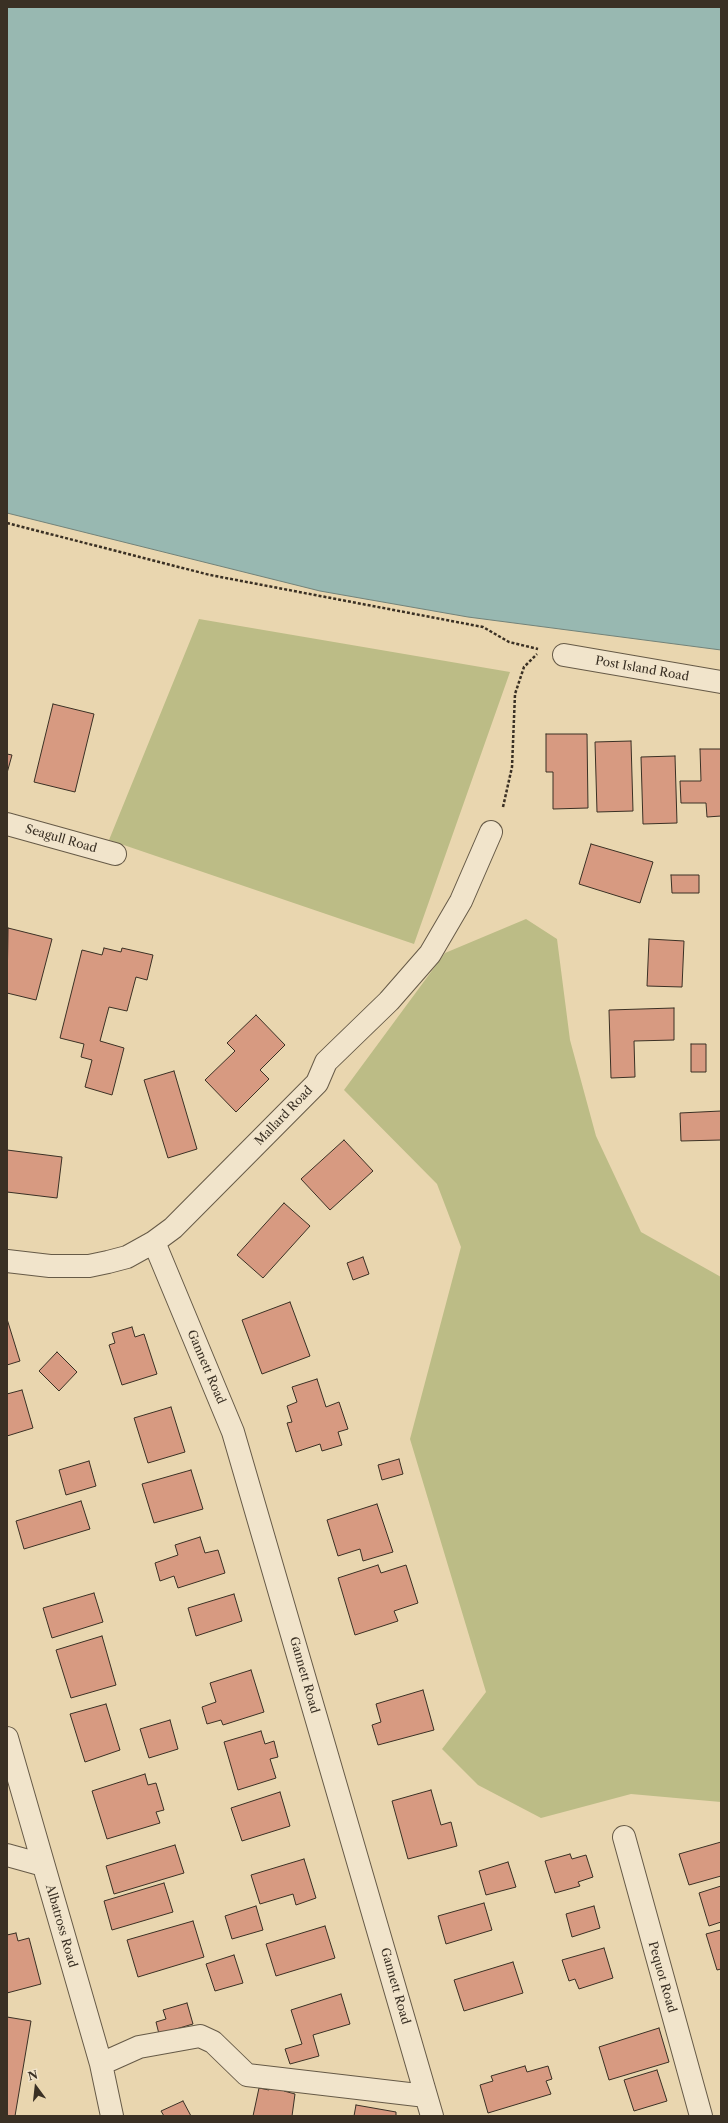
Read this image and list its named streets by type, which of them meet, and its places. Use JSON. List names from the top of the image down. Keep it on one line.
{"streets":{"street":["Post Island Road","Seagull Road","Mallard Road","Gannett Road","Albatross Road","Pequot Road"]},"crossings":[["Mallard Road","Gannett Road"]],"north":"top"}
